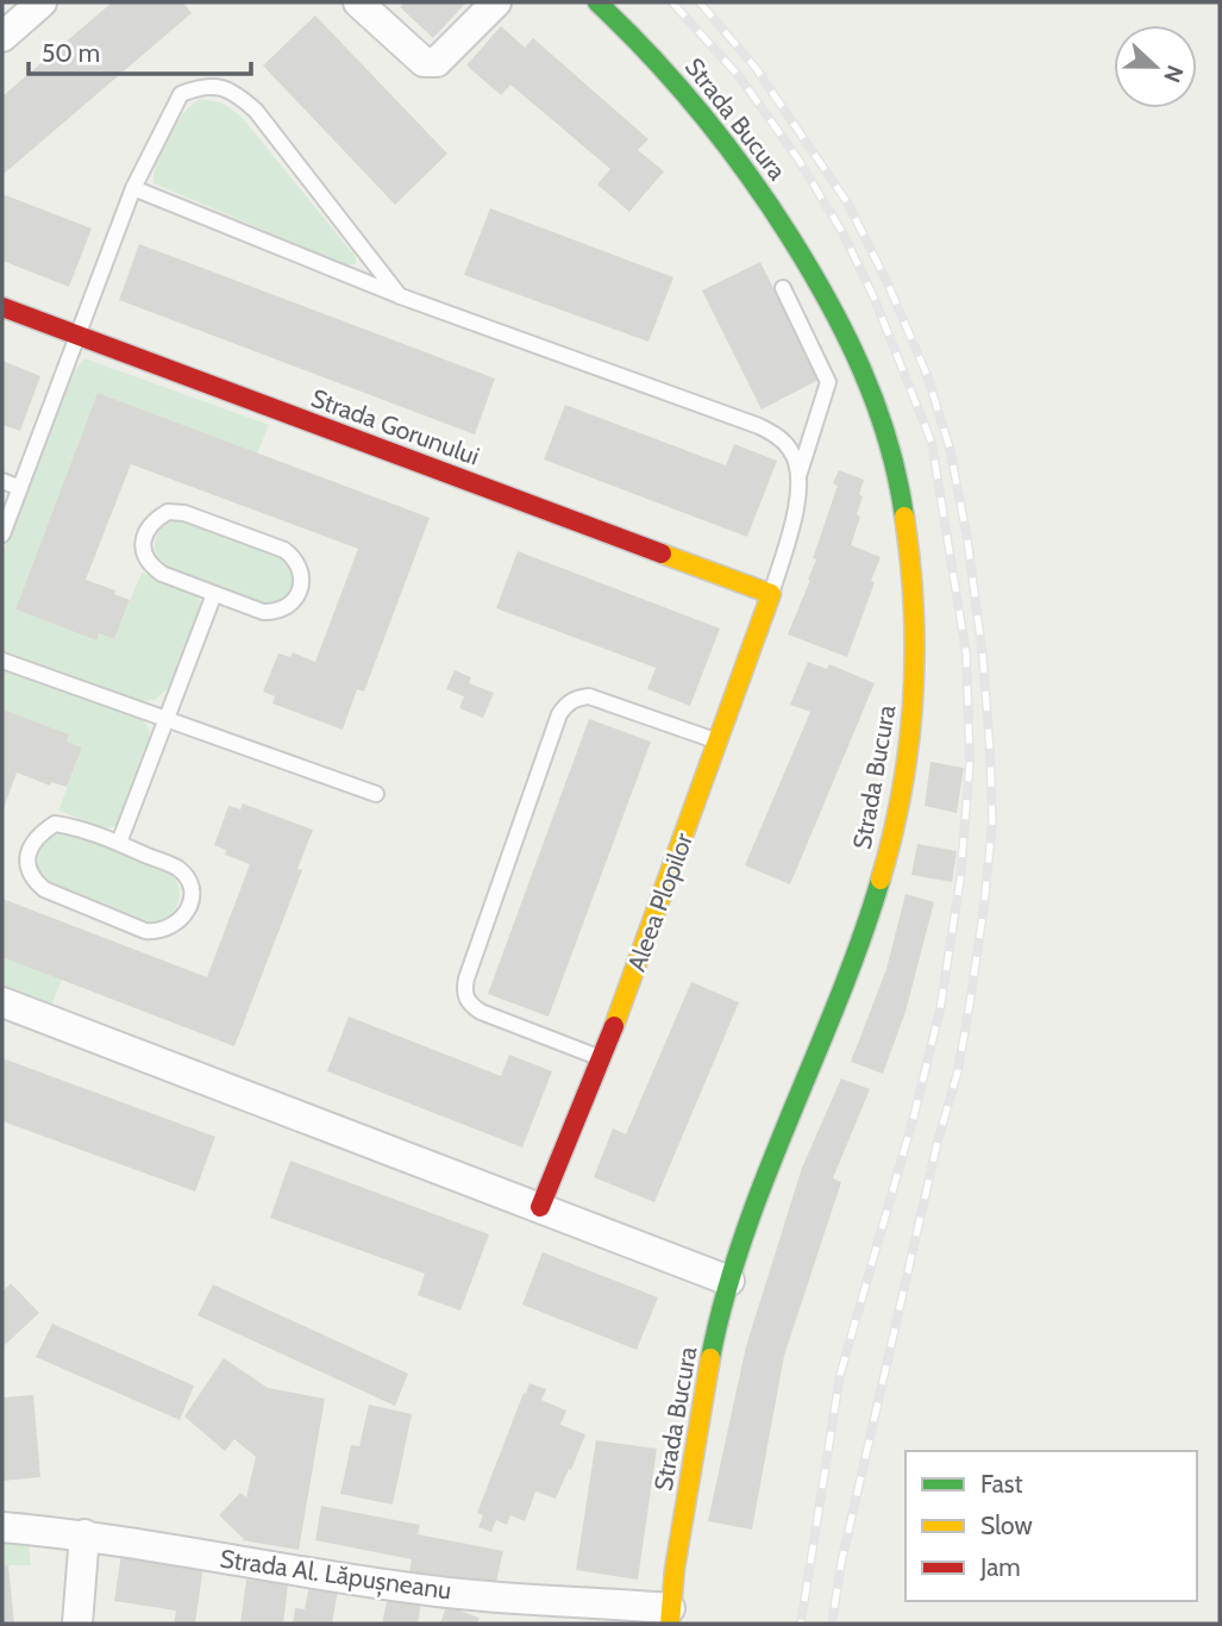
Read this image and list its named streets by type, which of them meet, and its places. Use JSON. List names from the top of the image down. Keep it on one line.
{"streets":{"main road":["Strada Bucura","Strada Gorunului","Aleea Plopilor"],"street":["Strada Al. Lăpușneanu"]},"crossings":[["Strada Bucura","Strada Al. Lăpușneanu"],["Strada Gorunului","Aleea Plopilor"]],"legend":["Fast","Slow","Jam"],"scale_bar":"50 m","north":"right"}
